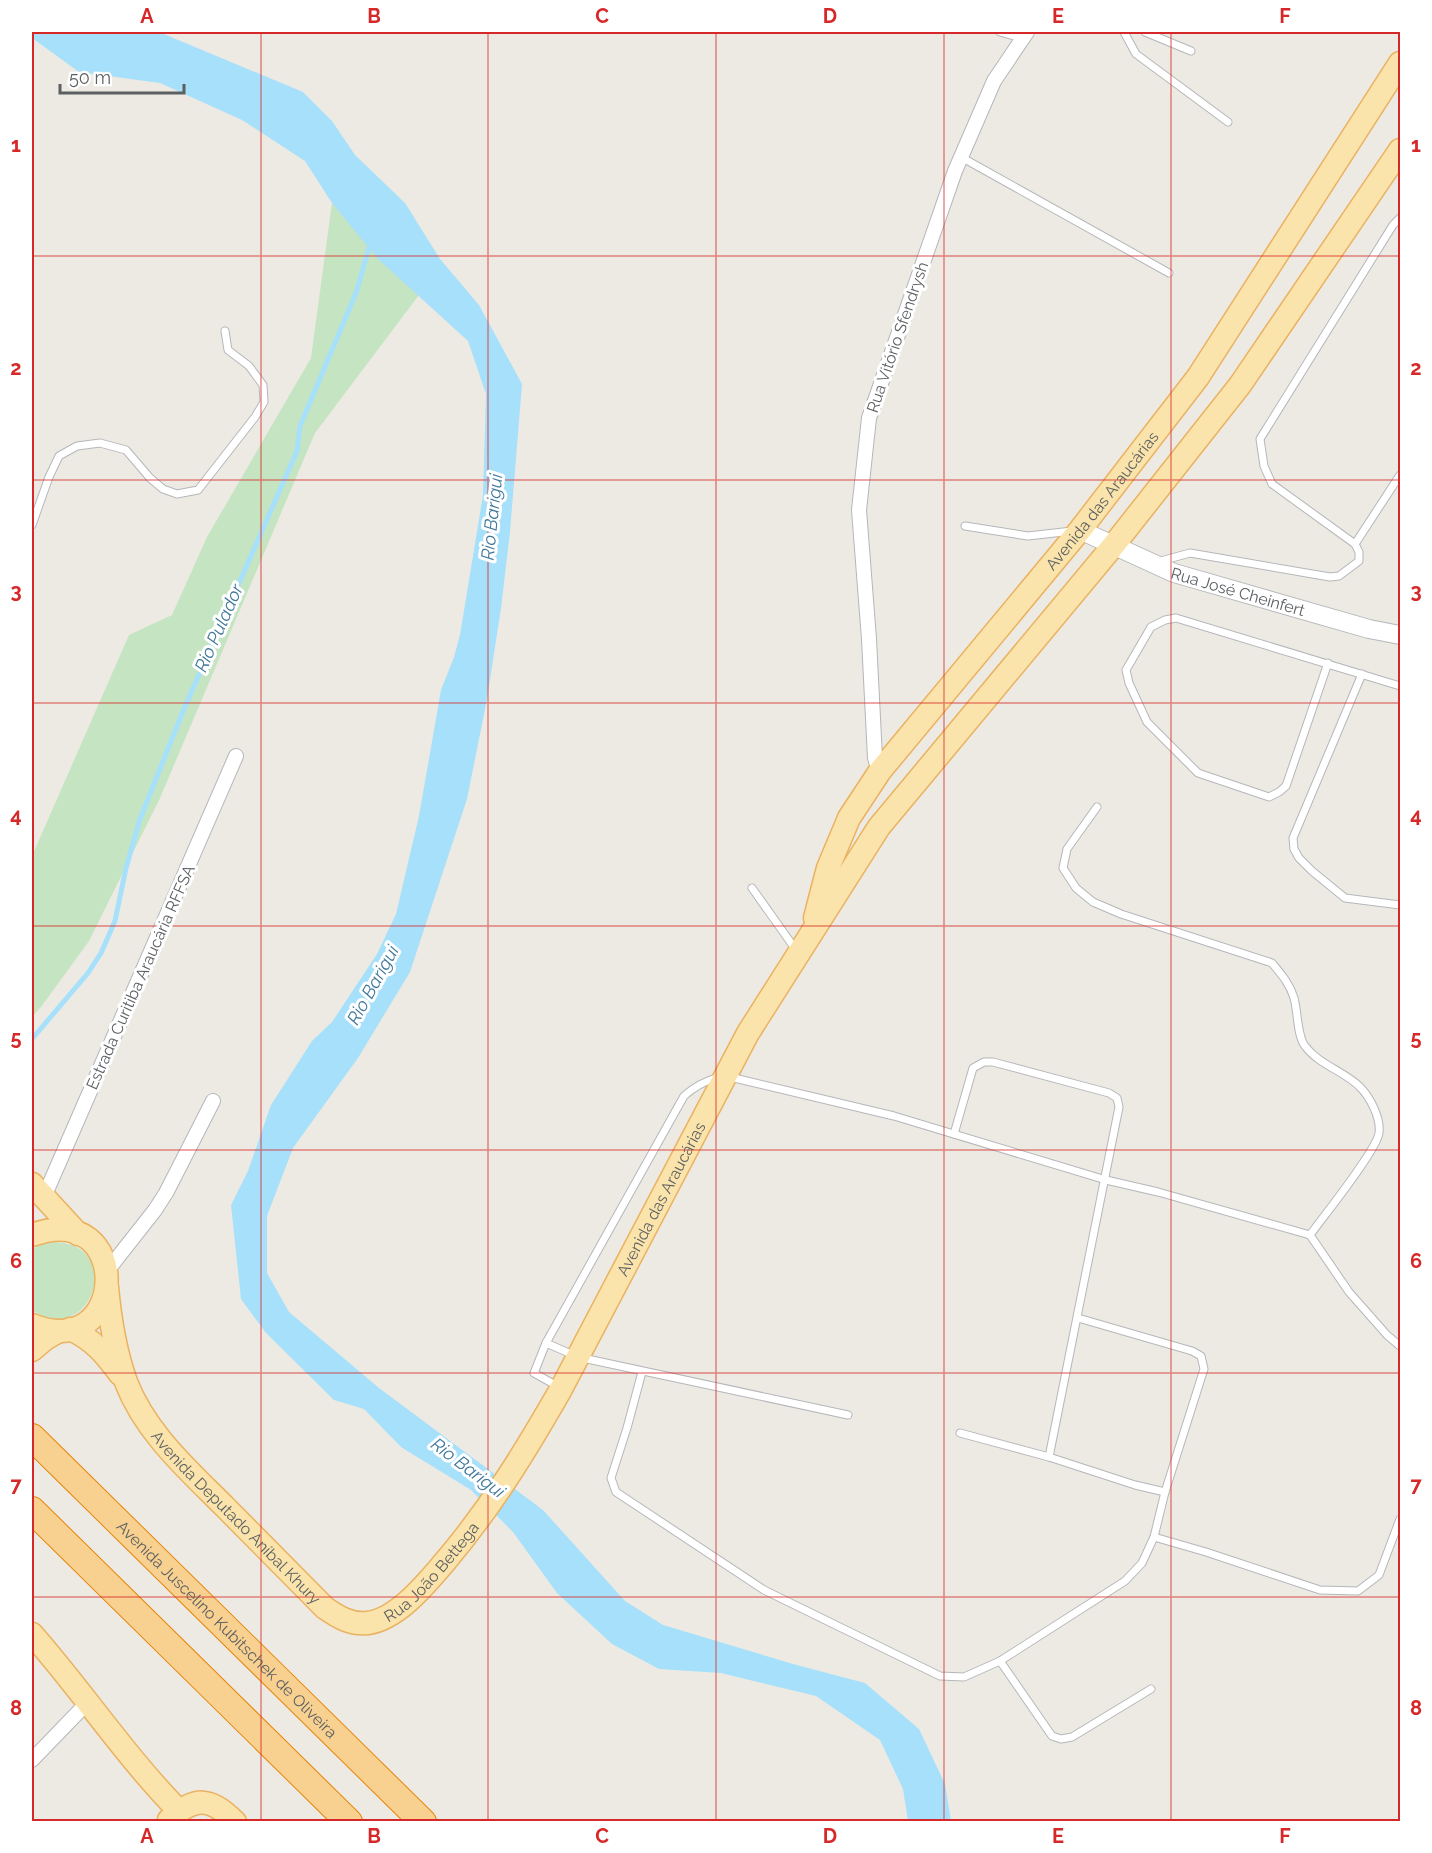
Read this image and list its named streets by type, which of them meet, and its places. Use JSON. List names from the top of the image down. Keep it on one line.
{"streets":{"highway":["Avenida Juscelino Kubitschek de Oliveira"],"main road":["Avenida das Araucárias","Avenida Deputado Aníbal Khury","Rua João Bettega"],"street":["Rua Vitório Sfendrysh","Rua José Cheinfert","Estrada Curitiba Araucária RFFSA"]},"crossings":[["Rua Vitório Sfendrysh","Avenida das Araucárias"],["Avenida das Araucárias","Rua José Cheinfert"],["Avenida das Araucárias","Rua João Bettega"],["Avenida Deputado Aníbal Khury","Rua João Bettega"]],"water":["Rio Barigui","Rio Pulador"],"scale_bar":"50 m","grid":{"columns":["A","B","C","D","E","F"],"rows":["1","2","3","4","5","6","7","8"]}}
